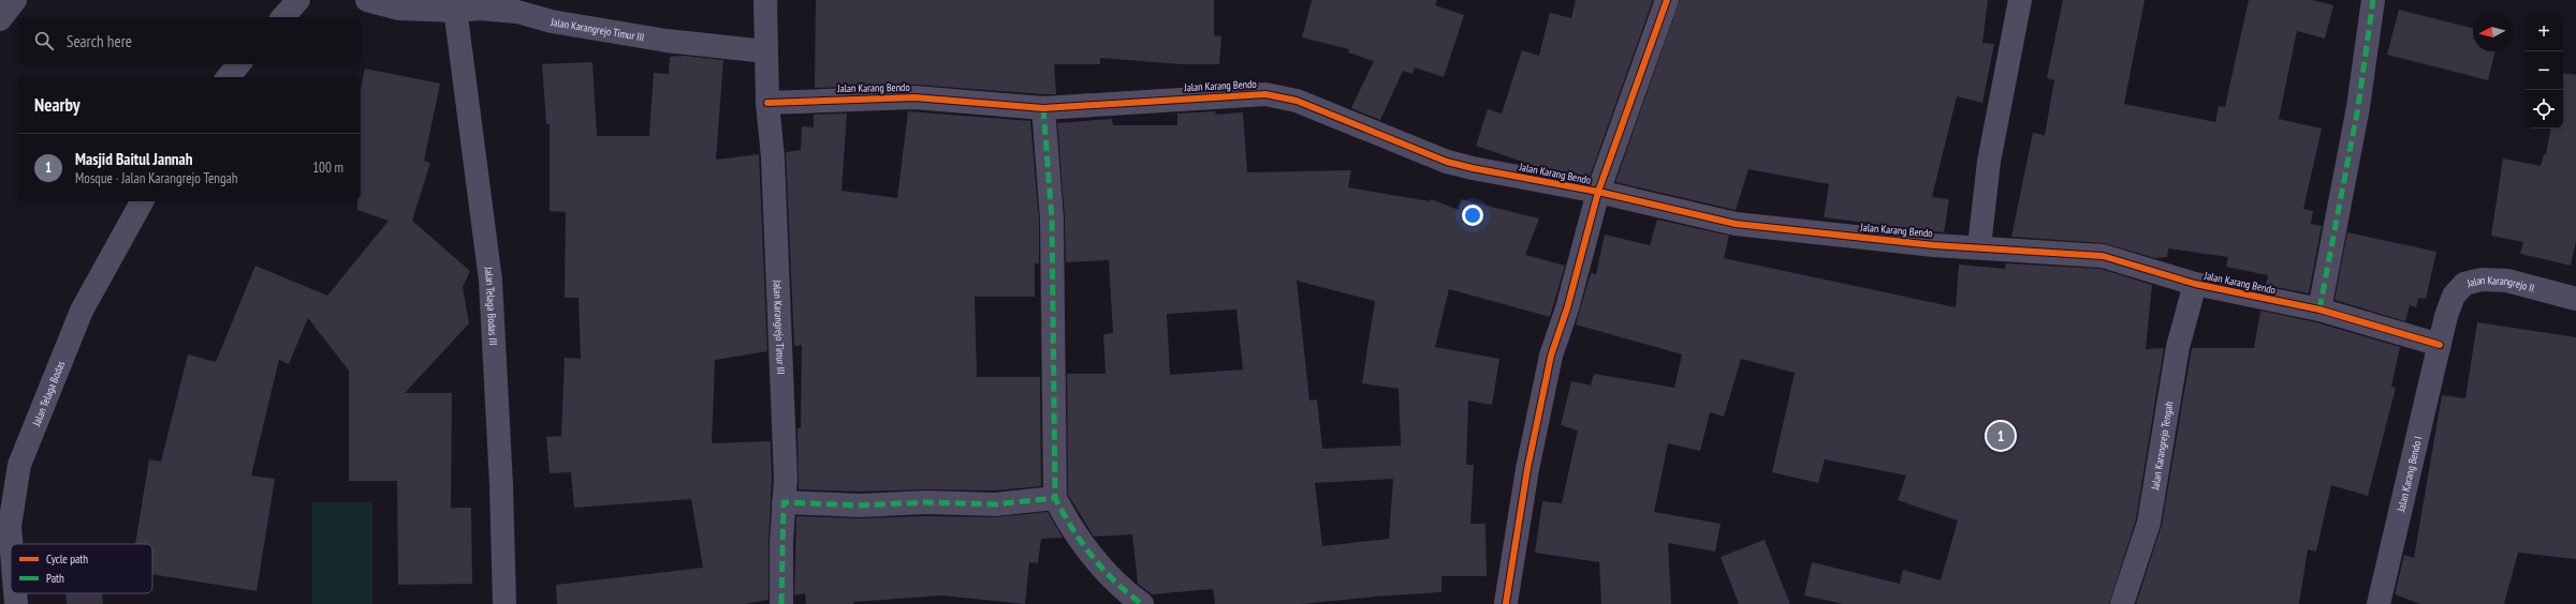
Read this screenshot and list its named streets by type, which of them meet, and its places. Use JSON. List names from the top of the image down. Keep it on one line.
{"streets":{"street":["Jalan Karangrejo Timur III","Jalan Karang Bendo","Jalan Karangrejo II","Jalan Telaga Bodas III","Jalan Telaga Bodas","Jalan Karangrejo Tengah","Jalan Karang Bendo I"]},"crossings":[["Jalan Karangrejo Timur III","Jalan Karang Bendo"],["Jalan Karangrejo Timur III","Jalan Telaga Bodas III"],["Jalan Karang Bendo","Jalan Karangrejo II"],["Jalan Karang Bendo","Jalan Karangrejo Tengah"],["Jalan Karang Bendo","Jalan Karang Bendo I"],["Jalan Karangrejo II","Jalan Karang Bendo I"]],"legend":["Cycle path","Path"],"north":"left","page":{"map_buttons":["+","−"],"search":"Search here","heading":"Nearby","list":[{"mark":"1","name":"Masjid Baitul Jannah","note":"Mosque · Jalan Karangrejo Tengah","value":"100 m"}],"pins":"1"}}
